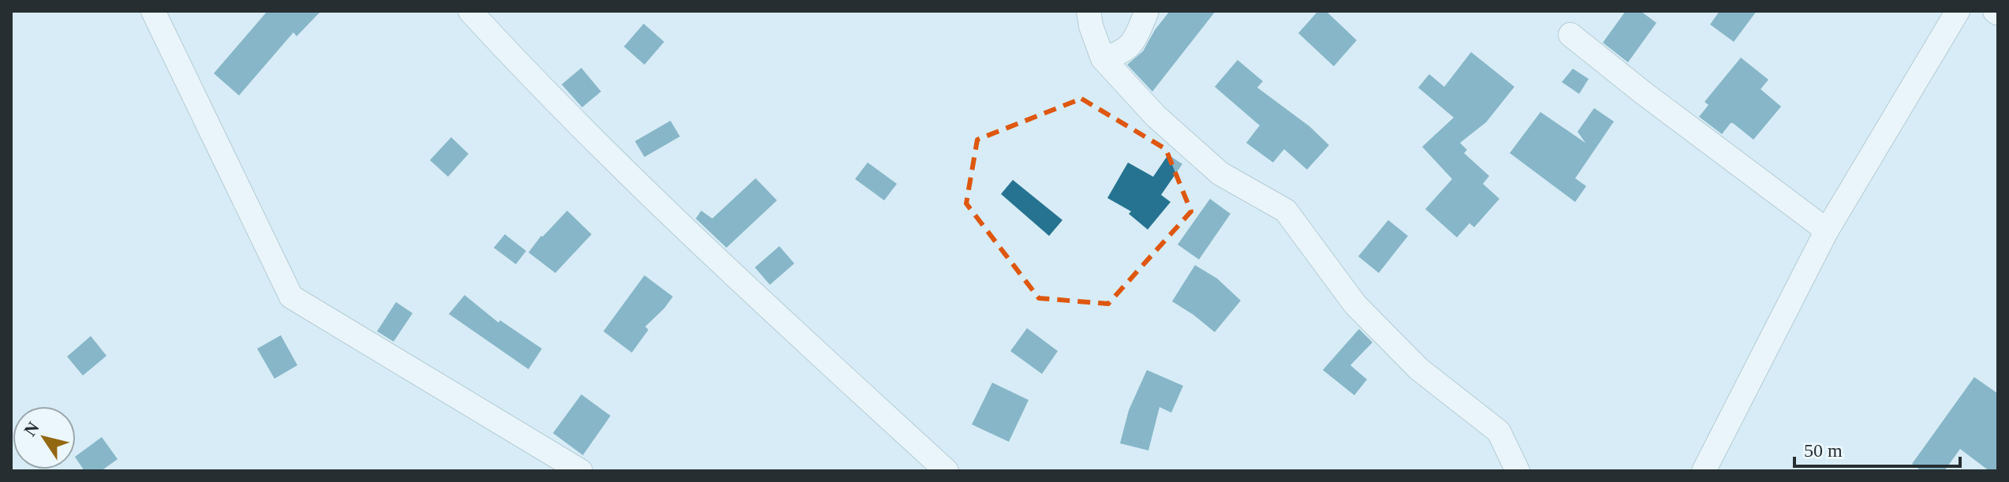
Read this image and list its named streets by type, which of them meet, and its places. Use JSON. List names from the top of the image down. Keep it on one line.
{"scale_bar":"50 m","north":"top left"}
